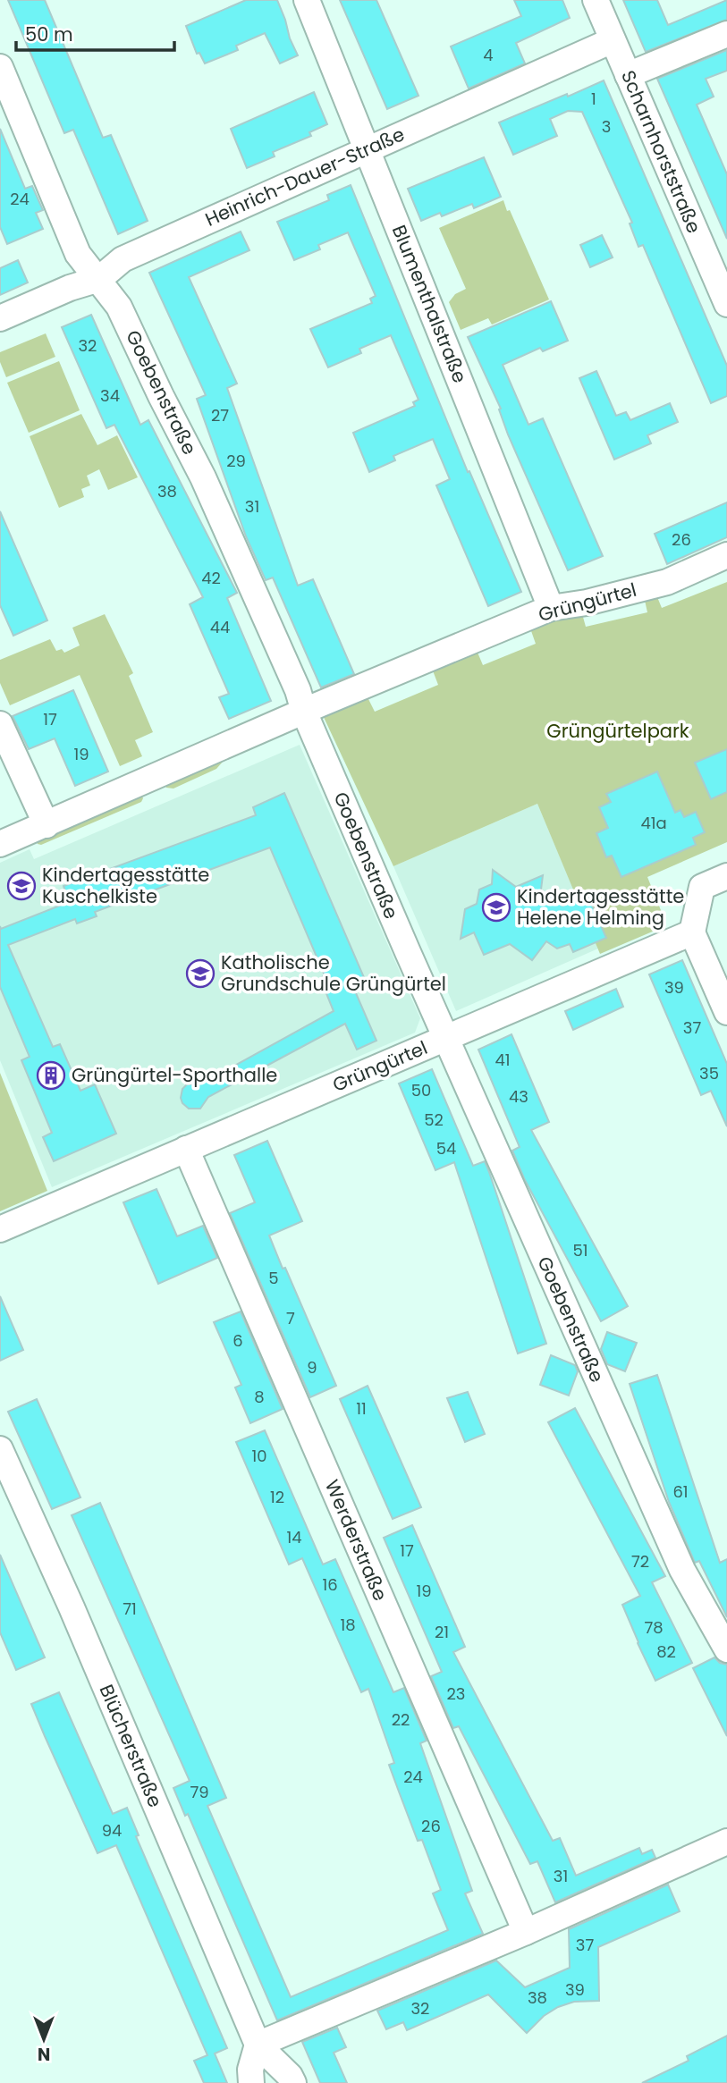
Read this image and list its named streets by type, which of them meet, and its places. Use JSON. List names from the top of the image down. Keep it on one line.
{"streets":{"street":["Scharnhorststraße","Heinrich-Dauer-Straße","Blumenthalstraße","Goebenstraße","Grüngürtel","Werderstraße","Blücherstraße"]},"crossings":[["Scharnhorststraße","Heinrich-Dauer-Straße"],["Heinrich-Dauer-Straße","Blumenthalstraße"],["Heinrich-Dauer-Straße","Goebenstraße"],["Blumenthalstraße","Grüngürtel"],["Goebenstraße","Grüngürtel"],["Grüngürtel","Werderstraße"]],"parks":["Grüngürtelpark"],"places":{"school or university":["Kindertagesstätte Kuschelkiste","Kindertagesstätte Helene Helming","Katholische Grundschule Grüngürtel"],"building":["Grüngürtel-Sporthalle"]},"house_numbers":["4","1","3","24","32","34","27","29","38","31","26","42","44","17","19","41a","39","37","41","35","50","43","52","54","51","5","7","6","9","8","11","10","61","12","14","17","72","16","19","71","18","78","21","82","23","22","24","79","26","94","31","37","39","38","32"],"scale_bar":"50 m","north":"bottom"}
